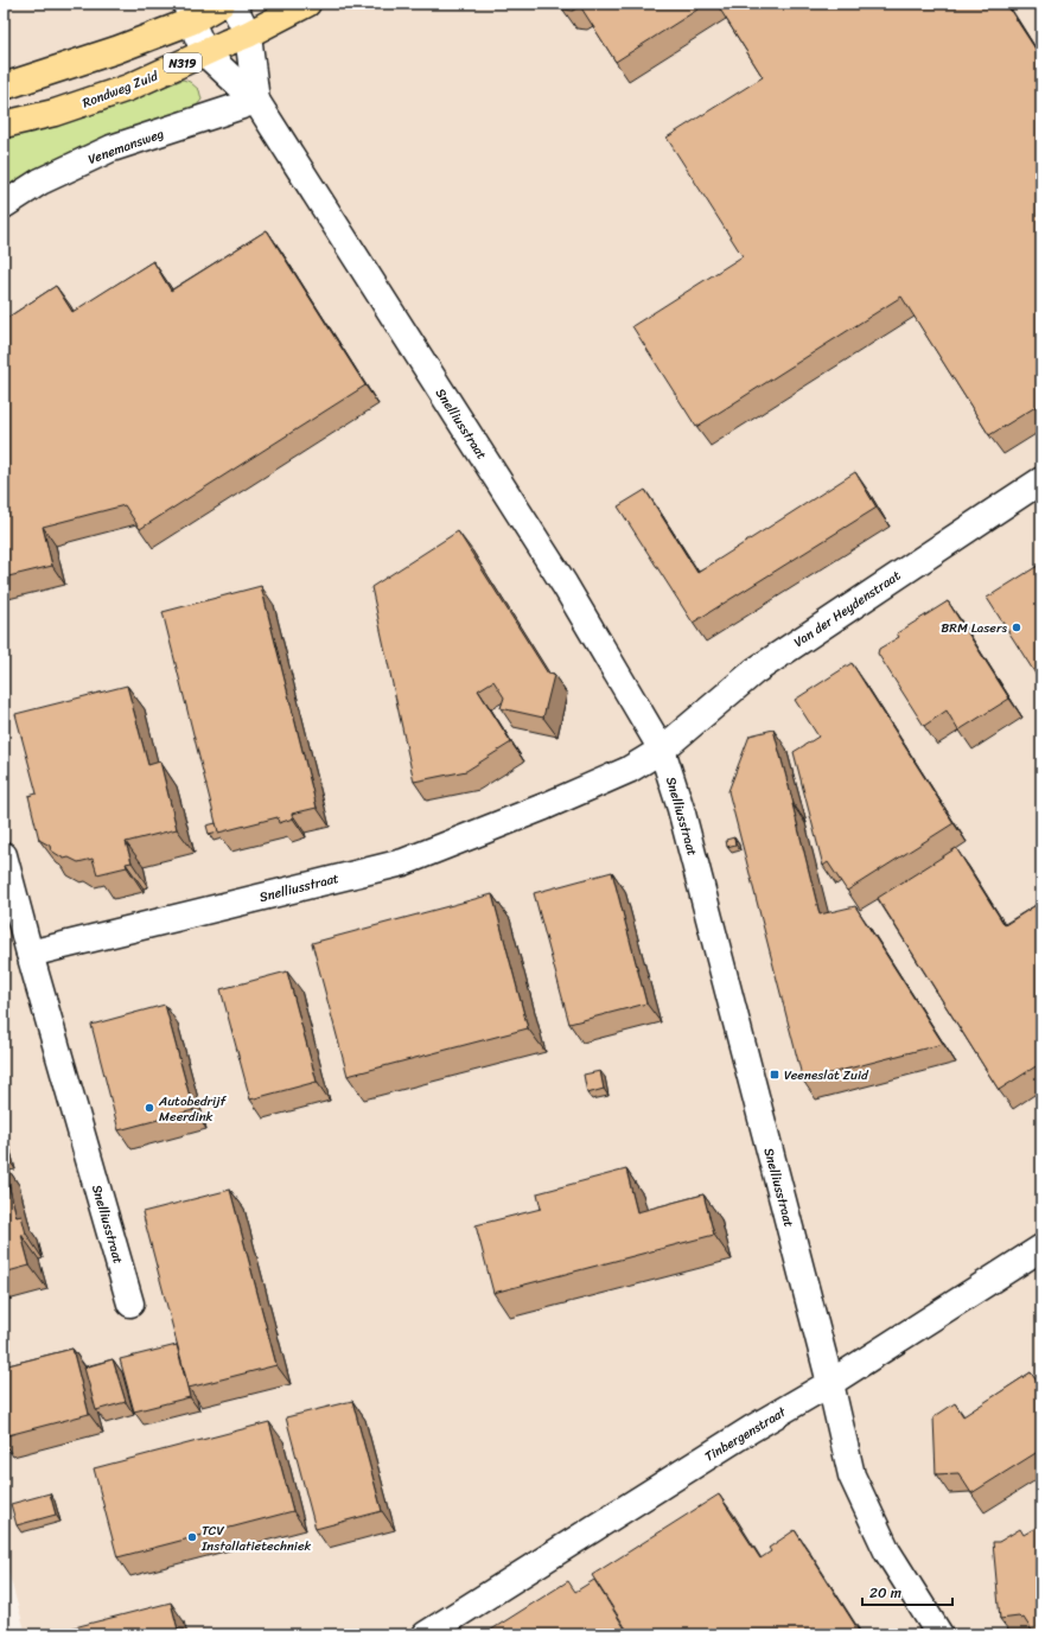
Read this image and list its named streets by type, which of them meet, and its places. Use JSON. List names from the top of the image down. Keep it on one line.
{"streets":{"main road":["N319","Rondweg Zuid"],"street":["Venemansweg","Snelliusstraat","Van der Heydenstraat","Tinbergenstraat"]},"crossings":[["Rondweg Zuid","Snelliusstraat"],["Venemansweg","Snelliusstraat"],["Snelliusstraat","Van der Heydenstraat"],["Snelliusstraat","Tinbergenstraat"]],"places":{"other":["BRM Lasers","Autobedrijf Meerdink","TCV Installatietechniek"],"transit":["Veeneslat Zuid"]},"scale_bar":"20 m"}
